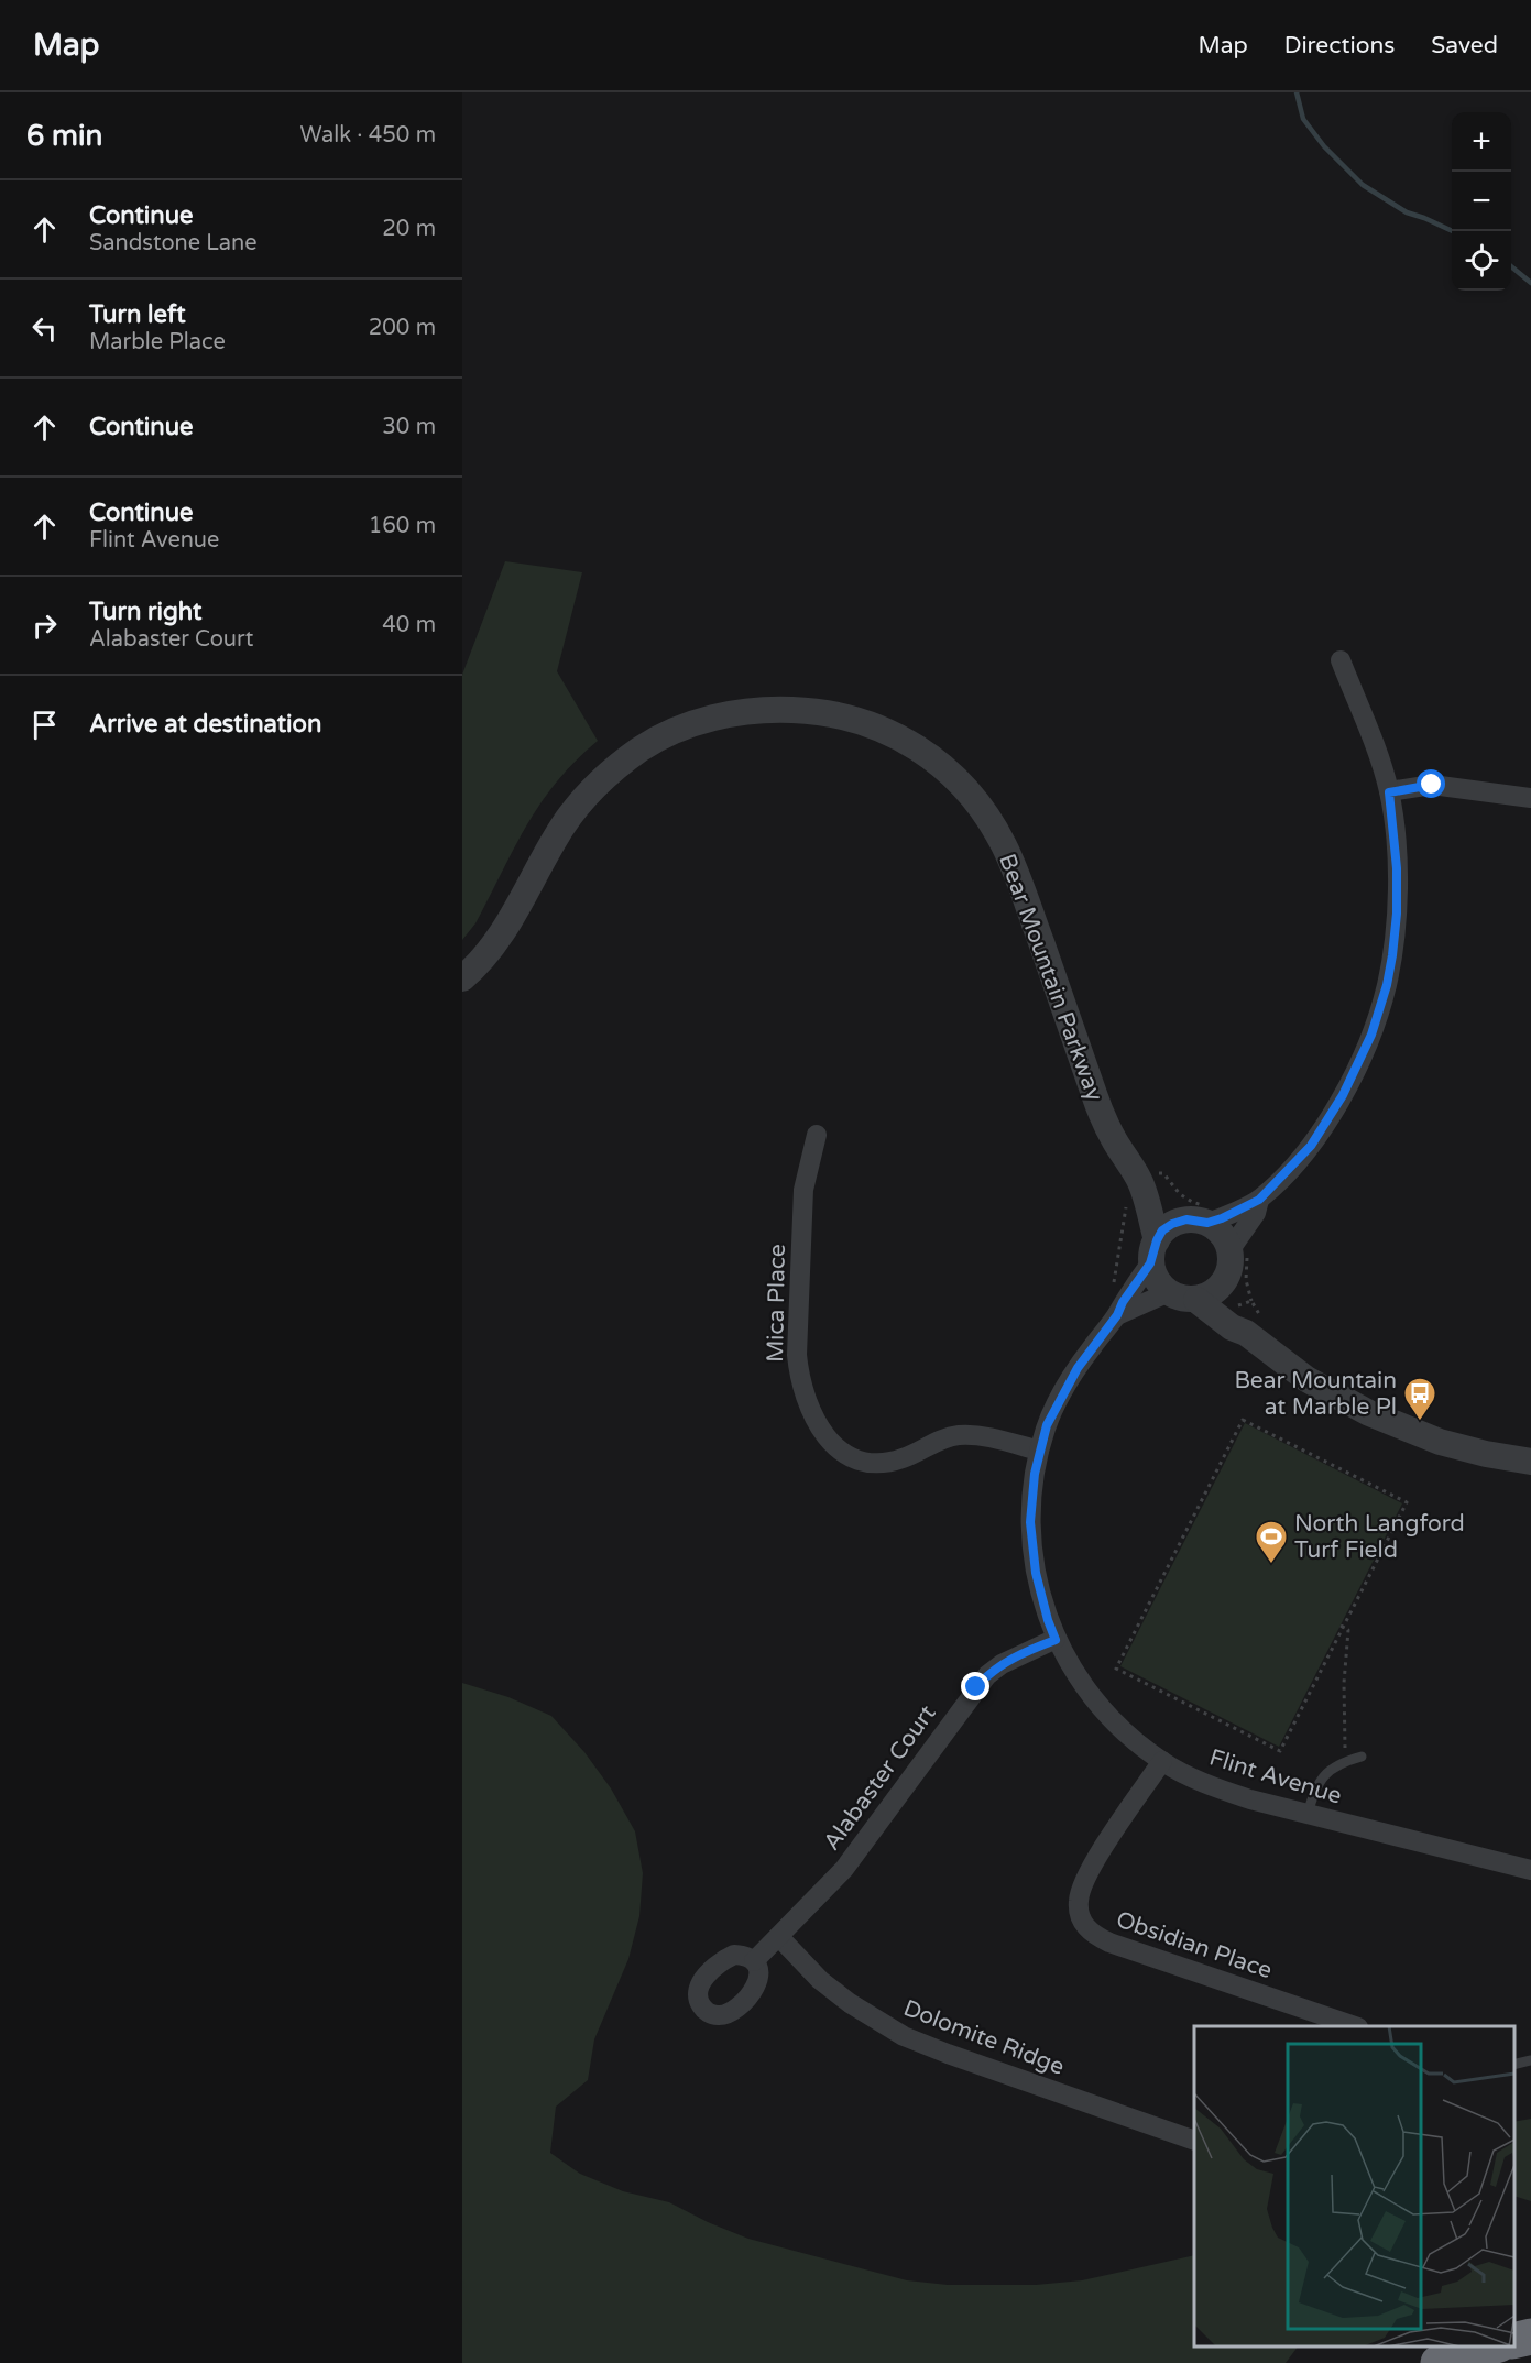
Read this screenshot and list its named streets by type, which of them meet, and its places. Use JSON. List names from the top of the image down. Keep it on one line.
{"streets":{"street":["Bear Mountain Parkway","Mica Place","Flint Avenue","Alabaster Court","Obsidian Place","Dolomite Ridge"]},"crossings":[["Bear Mountain Parkway","Flint Avenue"],["Mica Place","Flint Avenue"],["Flint Avenue","Alabaster Court"],["Flint Avenue","Obsidian Place"],["Alabaster Court","Dolomite Ridge"]],"places":{"bus stop":["Bear Mountain at Marble Pl"],"sports":["North Langford Turf Field"]},"page":{"header":"Map","nav":["Map","Directions","Saved"],"heading":["6 min","Walk · 450 m"],"map_buttons":["+","−"],"list":[["Continue","Sandstone Lane","20 m"],["Turn left","Marble Place","200 m"],["Continue","30 m"],["Continue","Flint Avenue","160 m"],["Turn right","Alabaster Court","40 m"],"Arrive at destination"]}}
